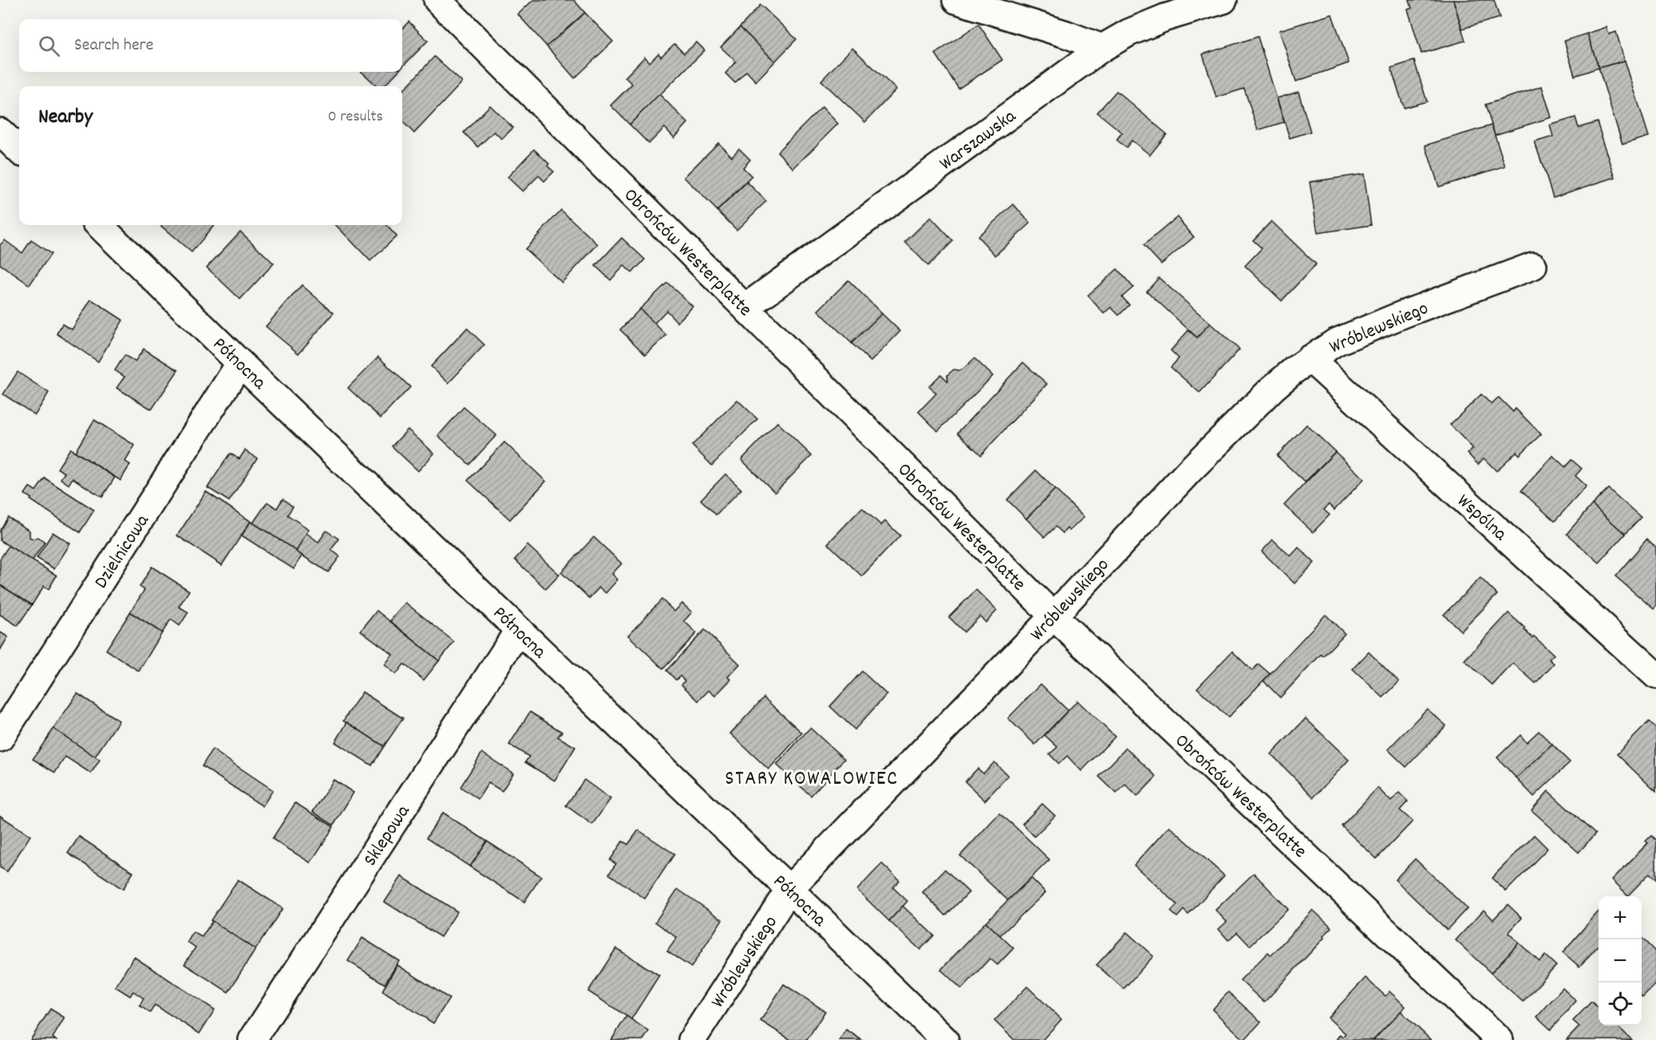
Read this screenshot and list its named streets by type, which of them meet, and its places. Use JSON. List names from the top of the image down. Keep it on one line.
{"streets":{"street":["Warszawska","Obrońców Westerplatte","Wróblewskiego","Północna","Wspólna","Dzielnicowa","Sklepowa"]},"crossings":[["Warszawska","Obrońców Westerplatte"],["Obrońców Westerplatte","Wróblewskiego"],["Wróblewskiego","Północna"],["Wróblewskiego","Wspólna"],["Północna","Dzielnicowa"],["Północna","Sklepowa"]],"districts":["STARY KOWALOWIEC"],"page":{"search":"Search here","heading":["Nearby","0 results"],"map_buttons":["+","−"]}}
